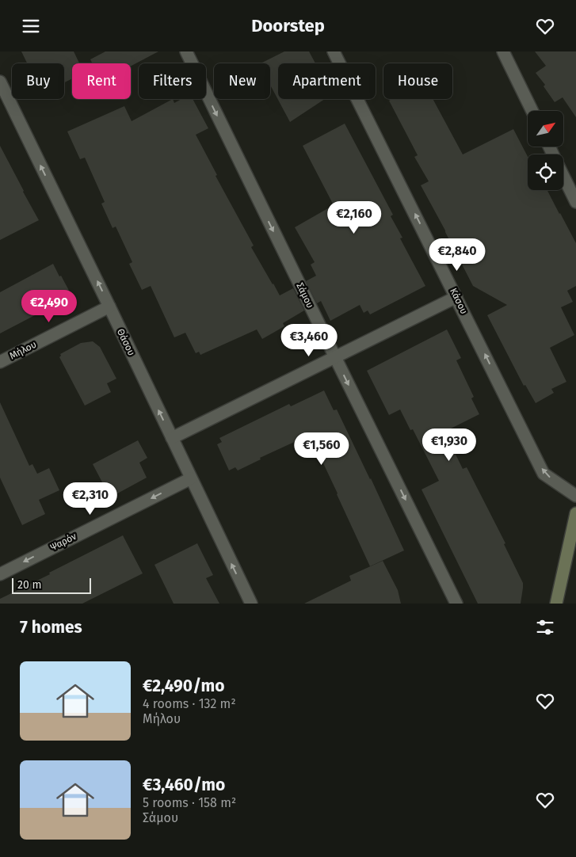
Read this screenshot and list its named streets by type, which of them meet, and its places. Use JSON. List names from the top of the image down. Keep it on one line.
{"streets":{"street":["Σάμου","Κάσου","Θάσου","Μήλου","Ψαρόν"]},"crossings":[["Θάσου","Μήλου"],["Θάσου","Ψαρόν"]],"one_way":["Σάμου","Κάσου","Θάσου","Ψαρόν"],"scale_bar":"20 m","north":"top right","page":{"header":"Doorstep","chip":["Buy","Rent","Filters","New","Apartment","House"],"price":["€2,160","€2,840","€2,490","€3,460","€1,930","€1,560","€2,310"],"scale":"20 m","heading":"7 homes","list":[{"name":"€2,490/mo","note":"4 rooms · 132 m² · Μήλου"},{"name":"€3,460/mo","note":"5 rooms · 158 m² · Σάμου"}]}}
